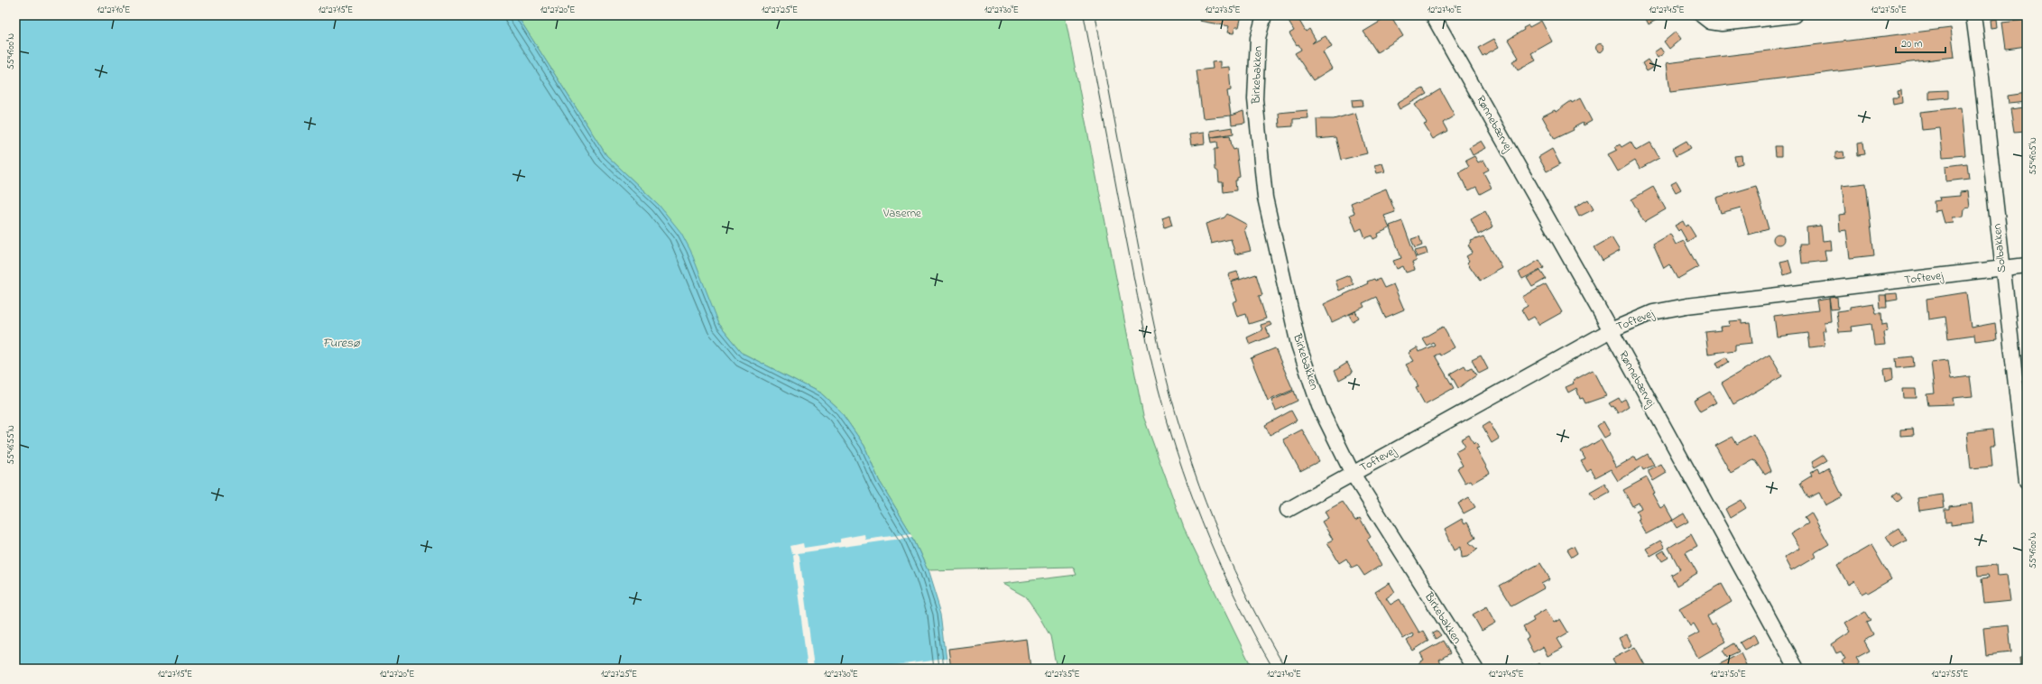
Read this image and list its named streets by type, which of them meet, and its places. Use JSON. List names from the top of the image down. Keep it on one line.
{"streets":{"street":["Birkebakken","Rønnebærvej","Solbakken","Toftevej"]},"crossings":[["Birkebakken","Toftevej"],["Rønnebærvej","Toftevej"],["Solbakken","Toftevej"]],"water":["Furesø"],"parks":["Vaserne"],"scale_bar":"20 m","coordinates":["12°27'10\"E","12°27'15\"E","12°27'20\"E","12°27'25\"E","12°27'30\"E","12°27'35\"E","12°27'40\"E","12°27'45\"E","12°27'50\"E","55°49'00\"N","55°49'05\"N","55°48'55\"N","12°27'55\"E"]}
